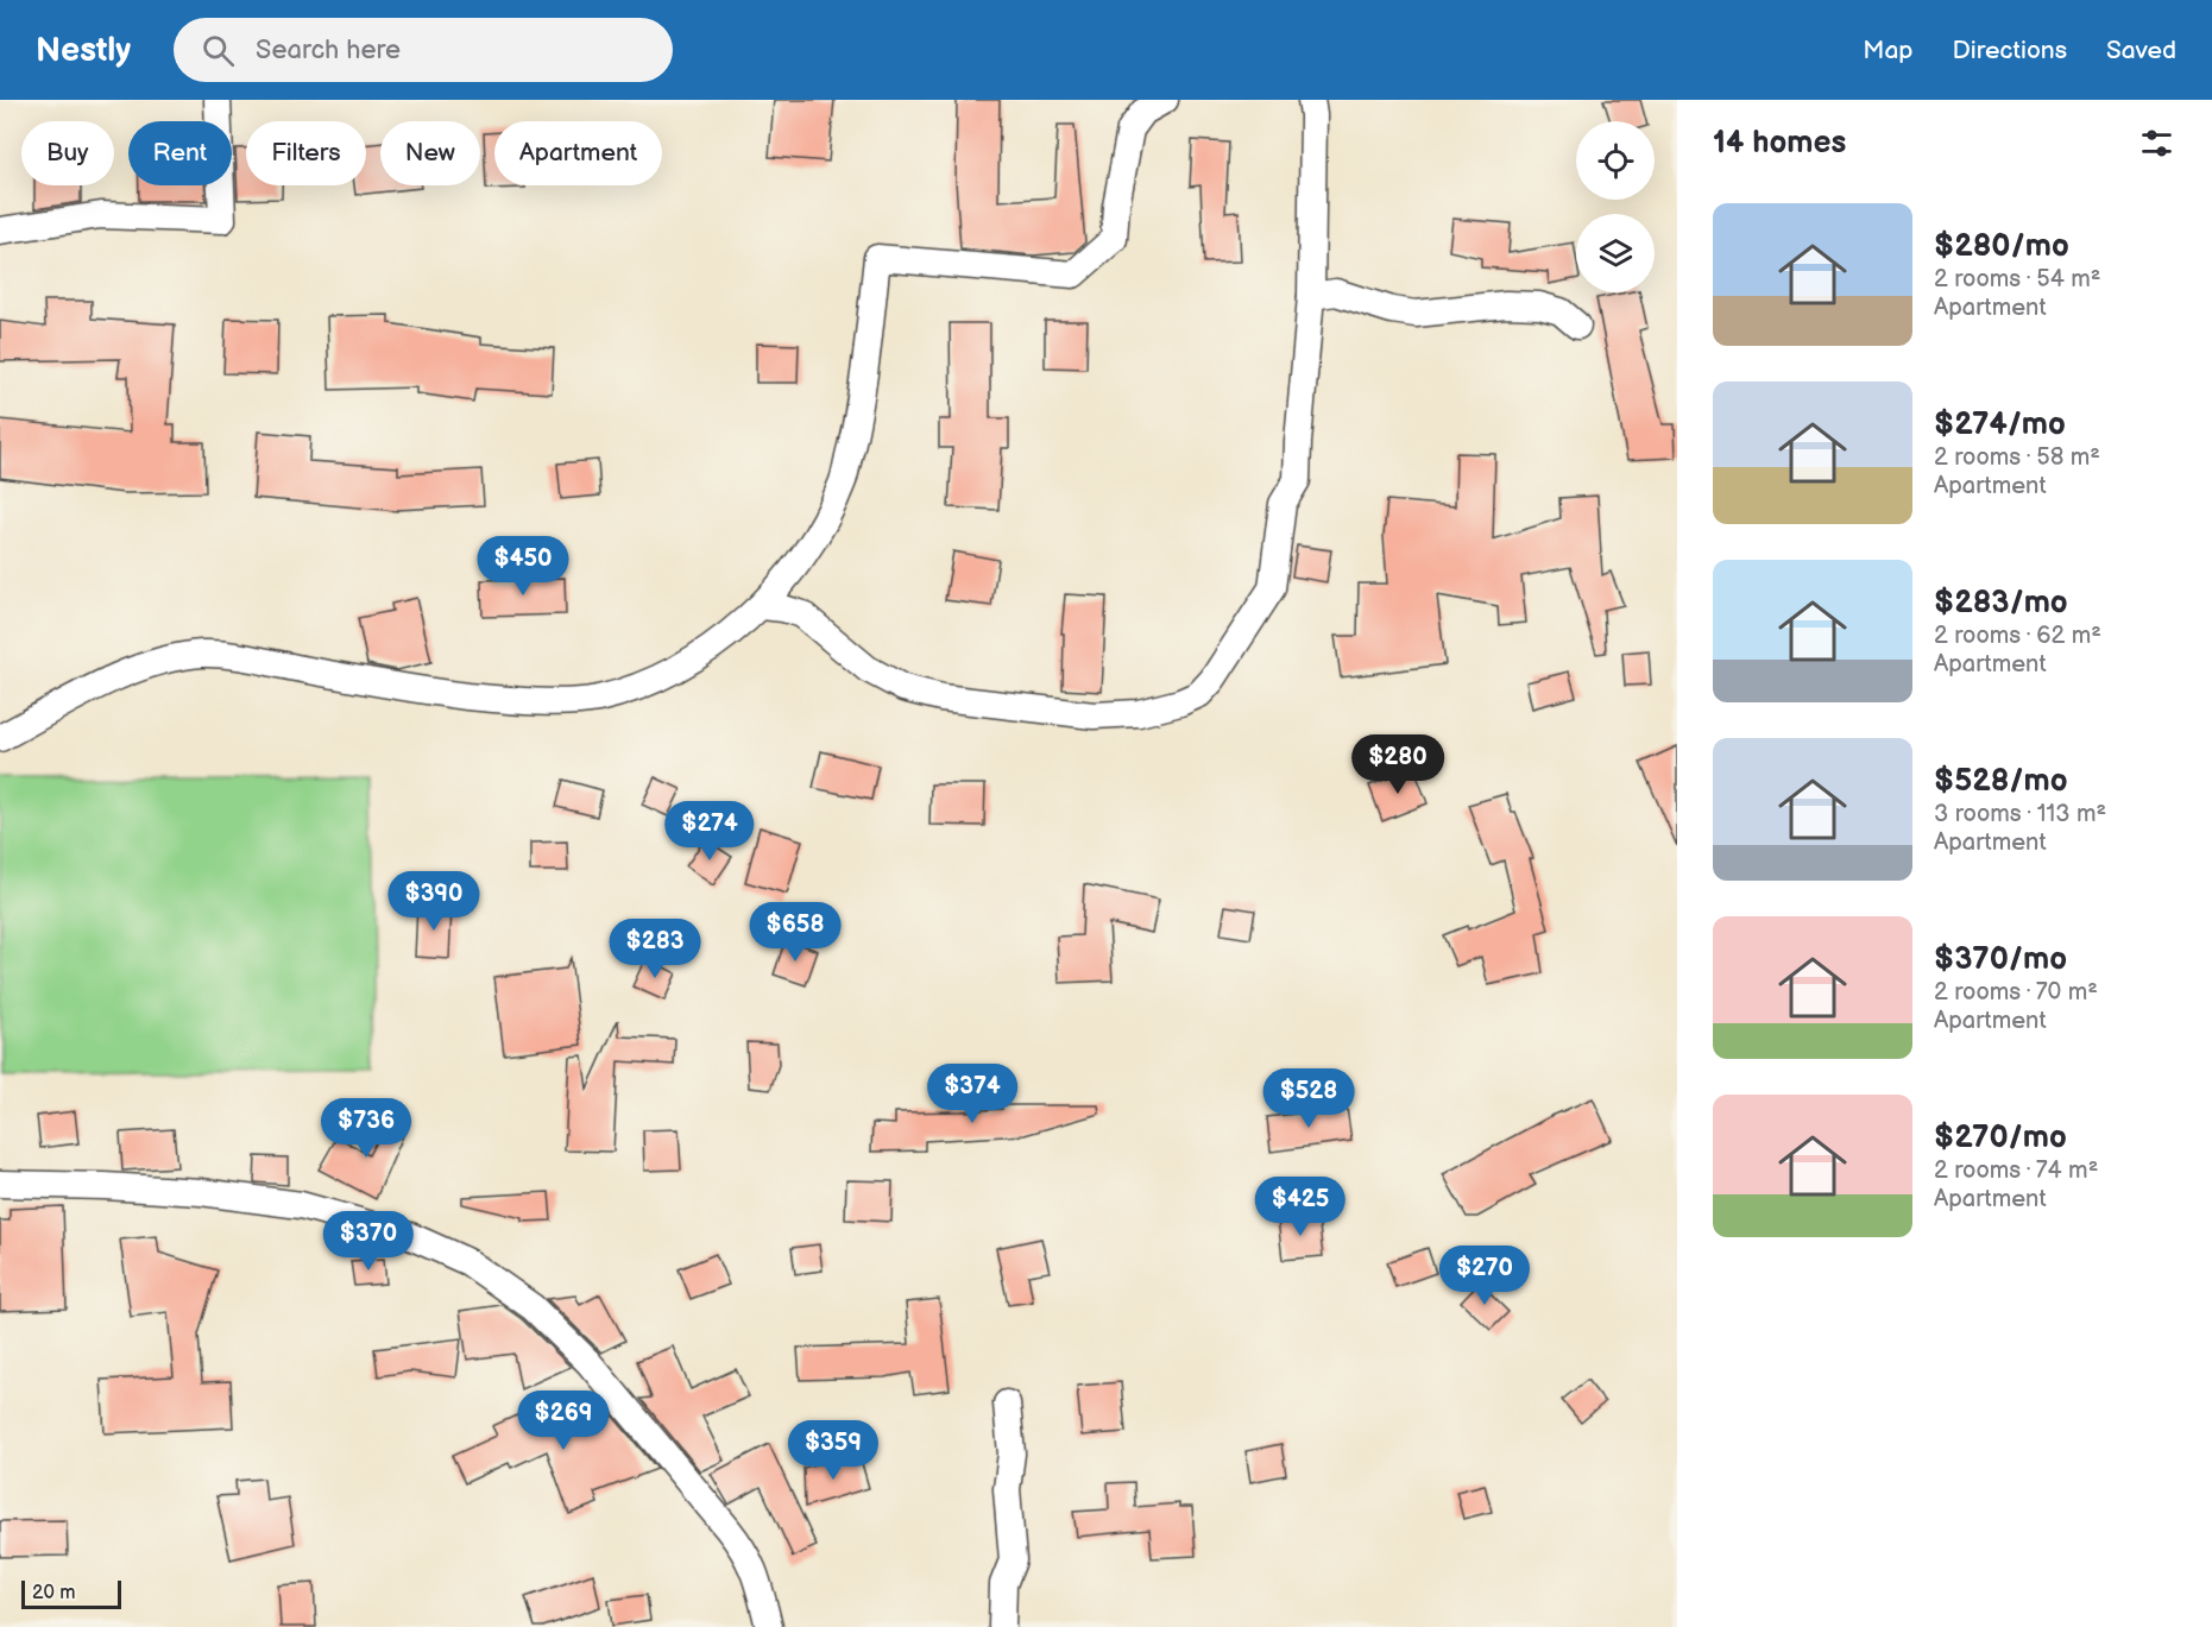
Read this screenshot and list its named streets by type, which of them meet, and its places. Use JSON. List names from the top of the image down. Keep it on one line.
{"scale_bar":"20 m","page":{"header":"Nestly","search":"Search here","nav":["Map","Directions","Saved"],"heading":"14 homes","chip":["Buy","Rent","Filters","New","Apartment"],"list":[{"name":"$280/mo","note":"2 rooms · 54 m² · Apartment"},{"name":"$274/mo","note":"2 rooms · 58 m² · Apartment"},{"name":"$283/mo","note":"2 rooms · 62 m² · Apartment"},{"name":"$528/mo","note":"3 rooms · 113 m² · Apartment"},{"name":"$370/mo","note":"2 rooms · 70 m² · Apartment"},{"name":"$270/mo","note":"2 rooms · 74 m² · Apartment"}],"price":["$450","$280","$274","$390","$658","$283","$374","$528","$736","$425","$370","$270","$269","$359"],"scale":"20 m"}}
